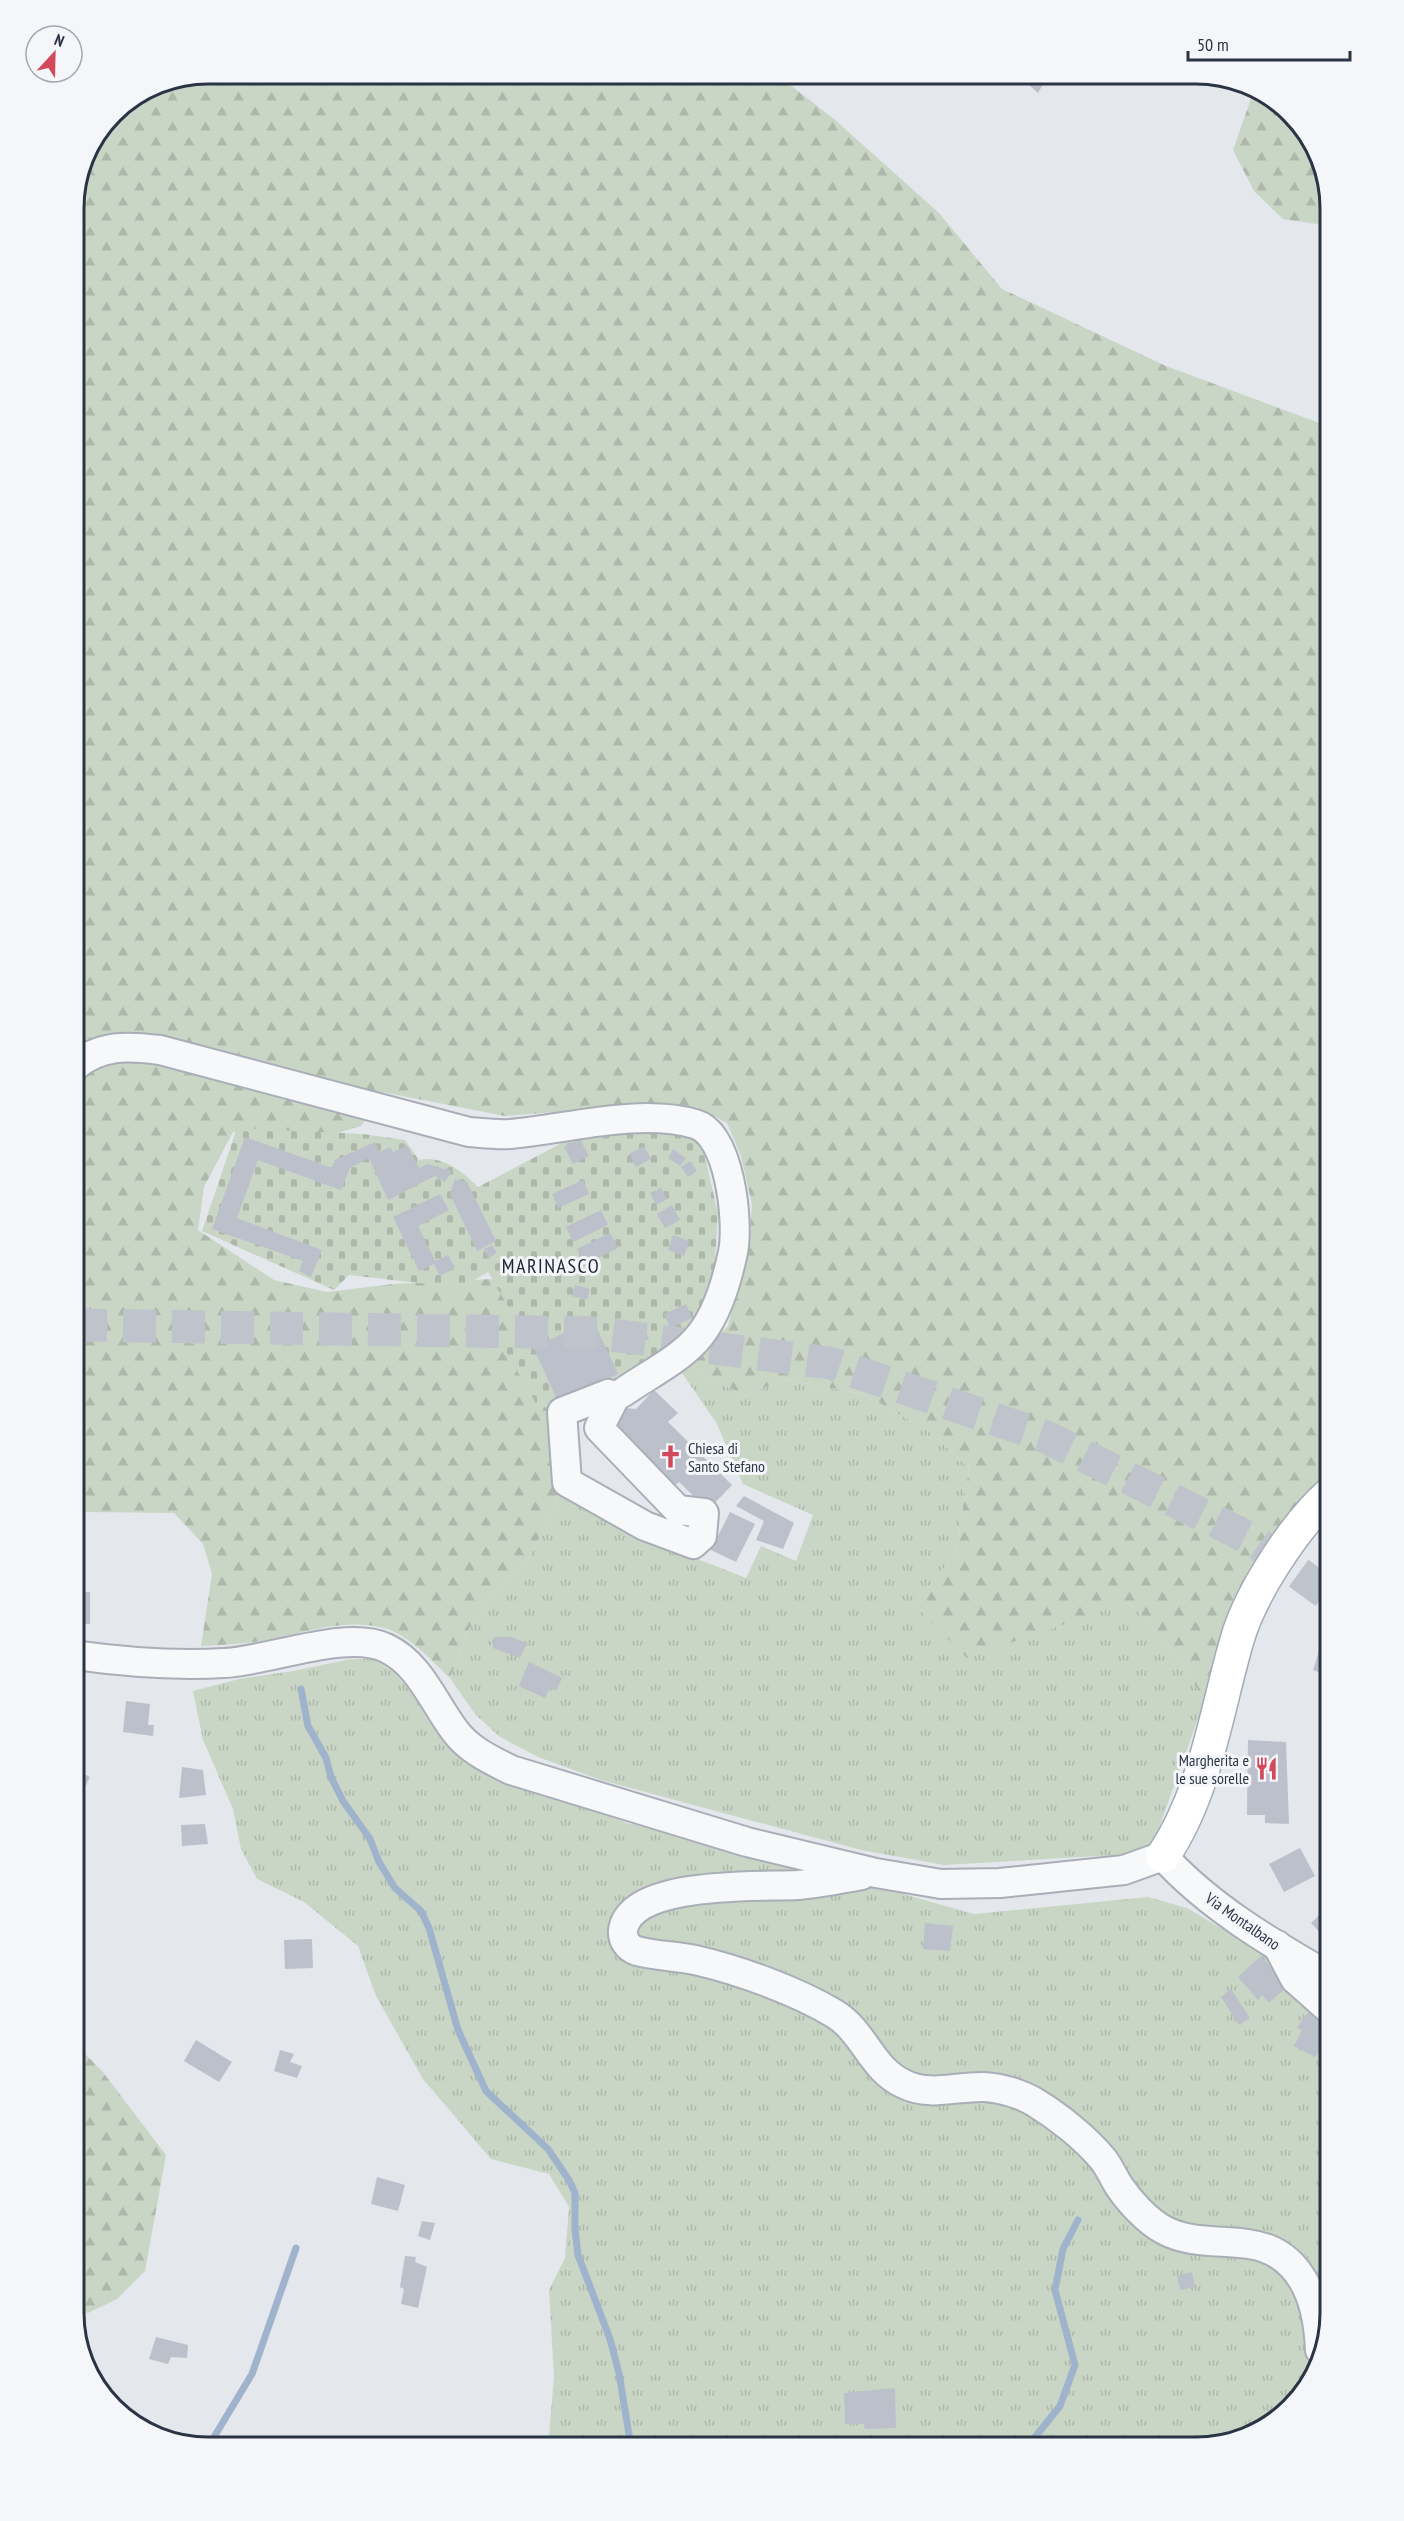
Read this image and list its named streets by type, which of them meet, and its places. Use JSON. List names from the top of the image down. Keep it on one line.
{"streets":{"street":["Via Montalbano"]},"districts":["MARINASCO"],"places":{"church":["Chiesa di Santo Stefano"],"restaurant":["Margherita e le sue sorelle"]},"scale_bar":"50 m","north":"top"}
